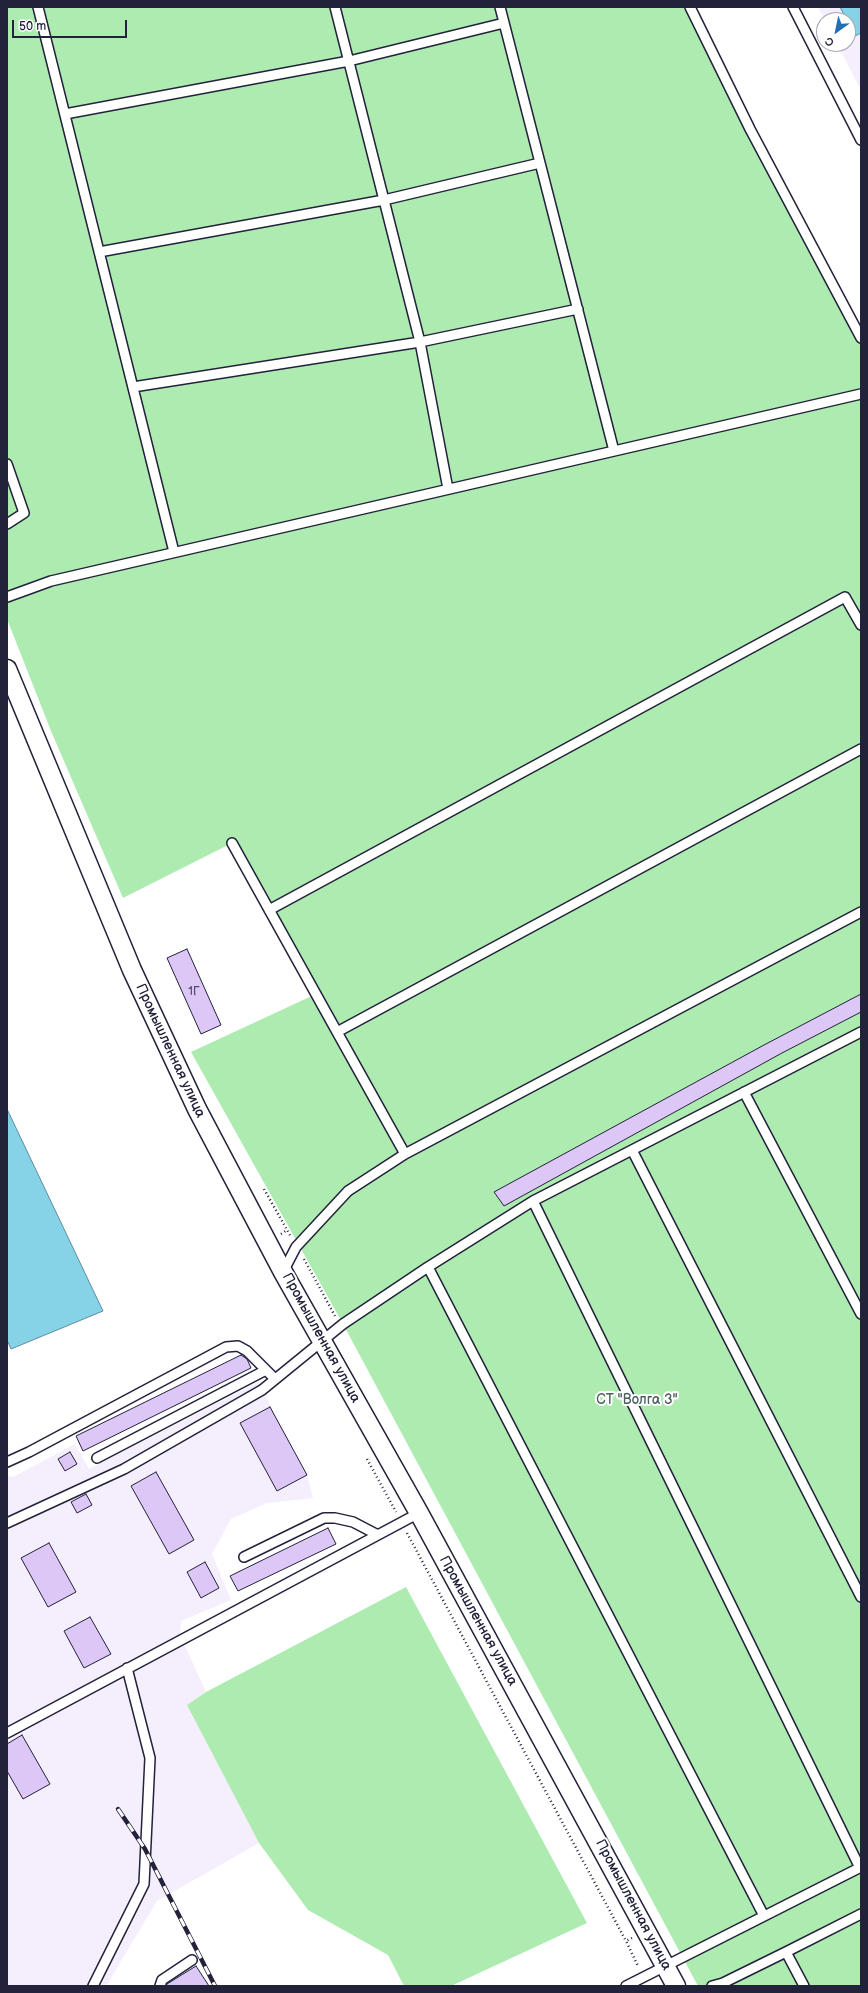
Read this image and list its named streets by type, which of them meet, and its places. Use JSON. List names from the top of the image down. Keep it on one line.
{"streets":{"street":["Промышленная улица"]},"parks":["СТ \"Волга 3\""],"house_numbers":["1Г"],"scale_bar":"50 m","north":"bottom left"}
